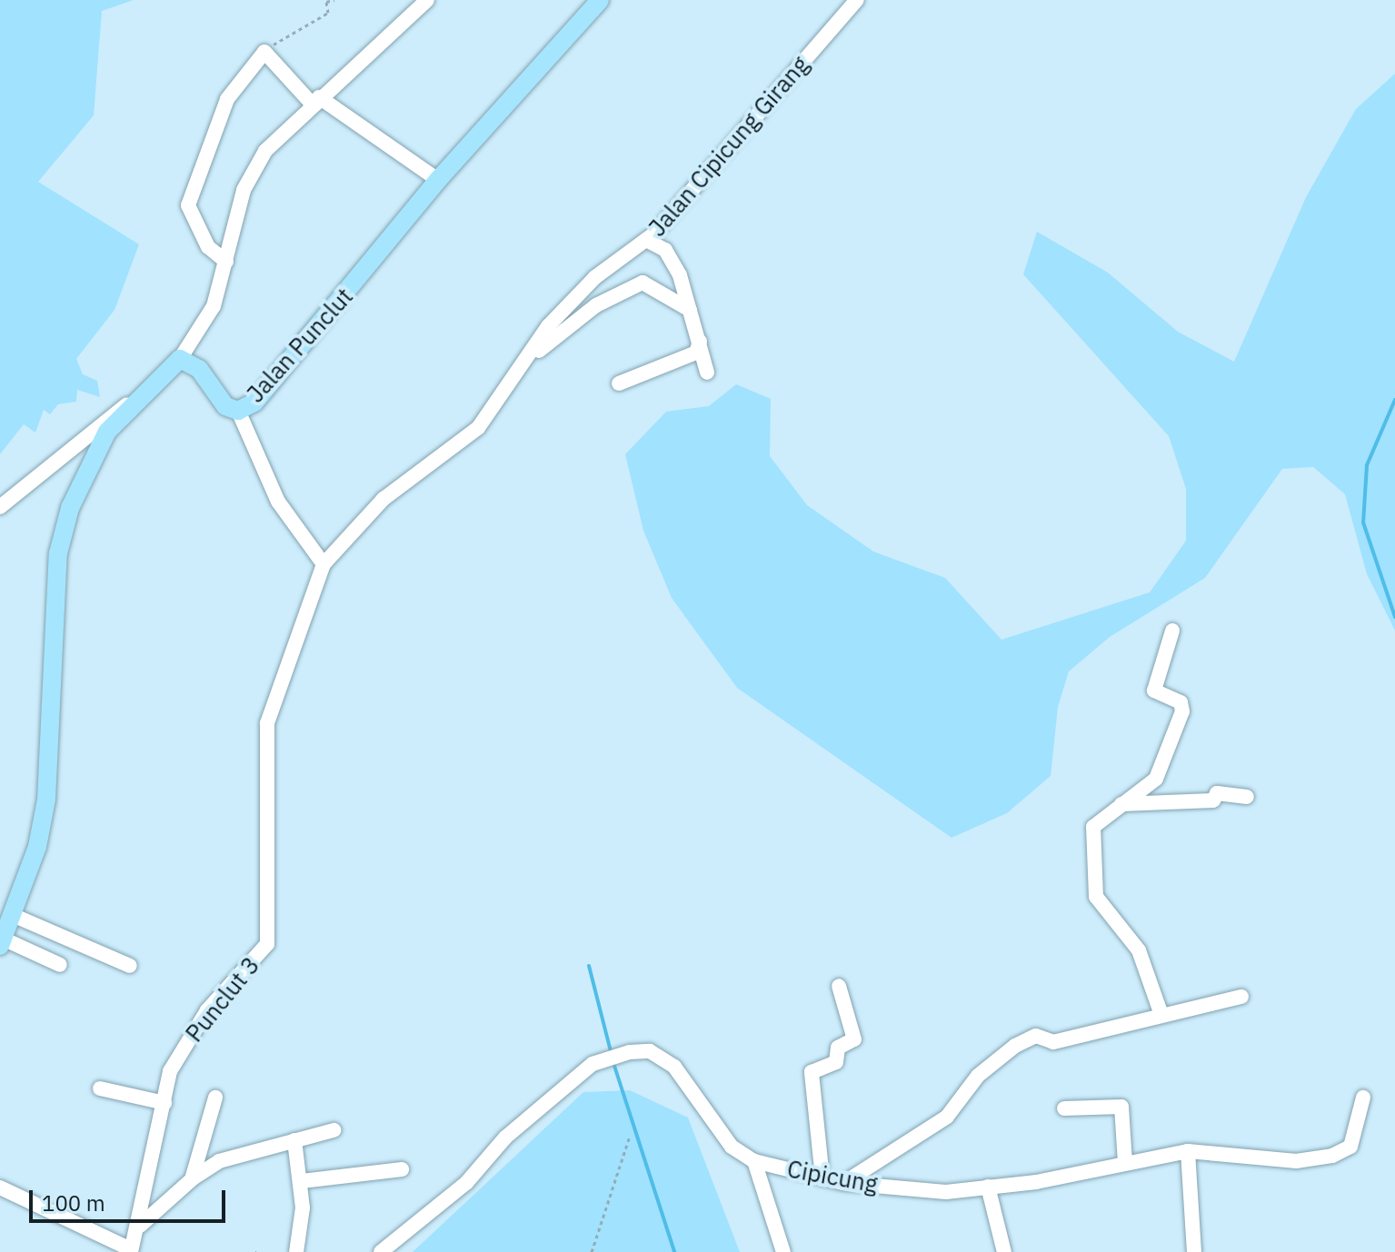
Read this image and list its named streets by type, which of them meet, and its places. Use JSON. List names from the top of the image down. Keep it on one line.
{"streets":{"main road":["Jalan Punclut"],"street":["Jalan Cipicung Girang","Punclut 3","Cipicung"]},"crossings":[["Jalan Cipicung Girang","Punclut 3"]],"scale_bar":"100 m"}
